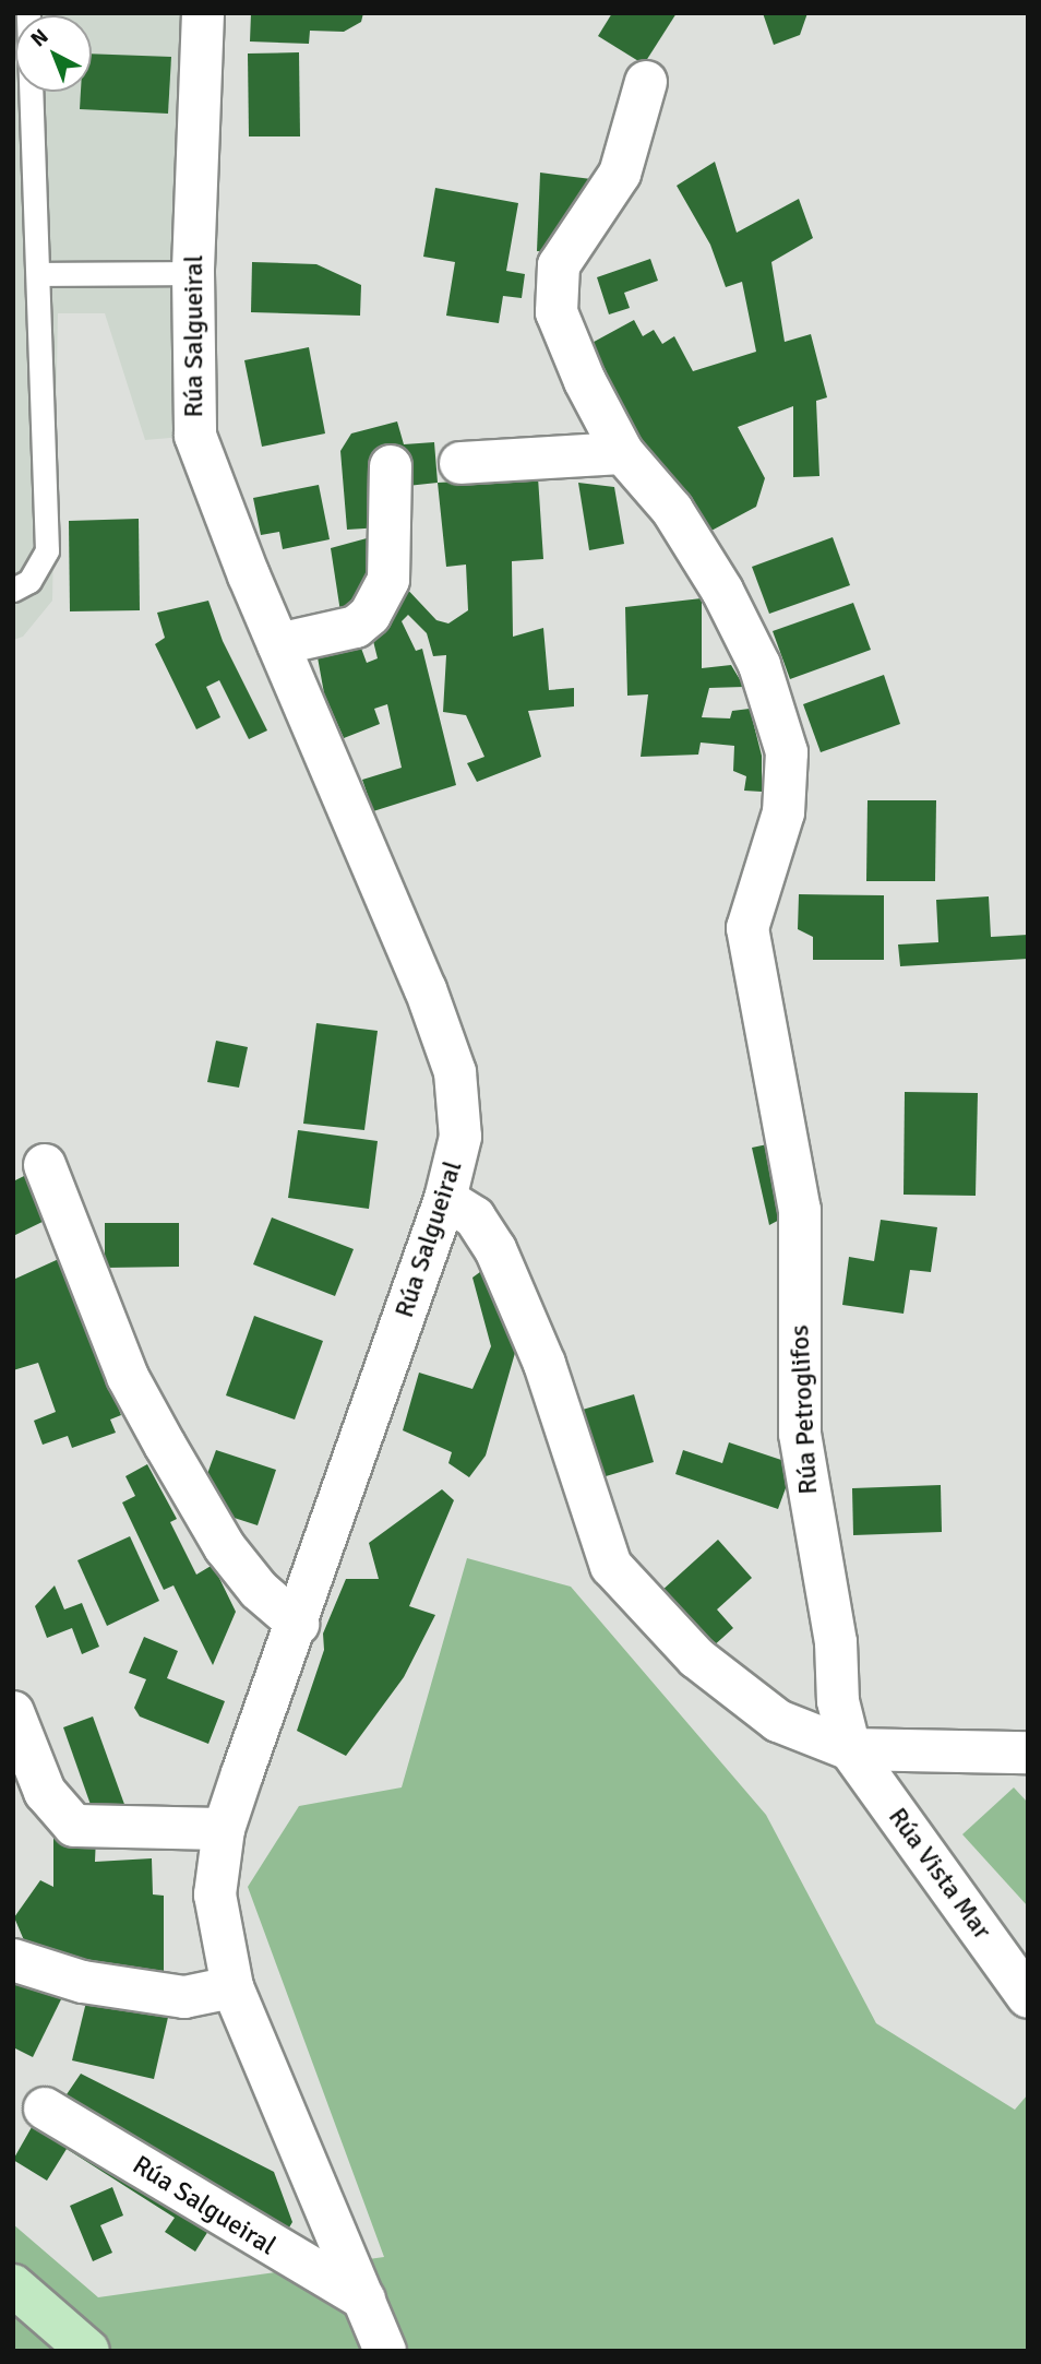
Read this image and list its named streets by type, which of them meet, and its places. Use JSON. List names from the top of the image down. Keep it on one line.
{"streets":{"street":["Rúa Salgueiral","Rúa Petroglifos","Rúa Vista Mar"]},"crossings":[["Rúa Petroglifos","Rúa Vista Mar"]],"north":"top left"}
